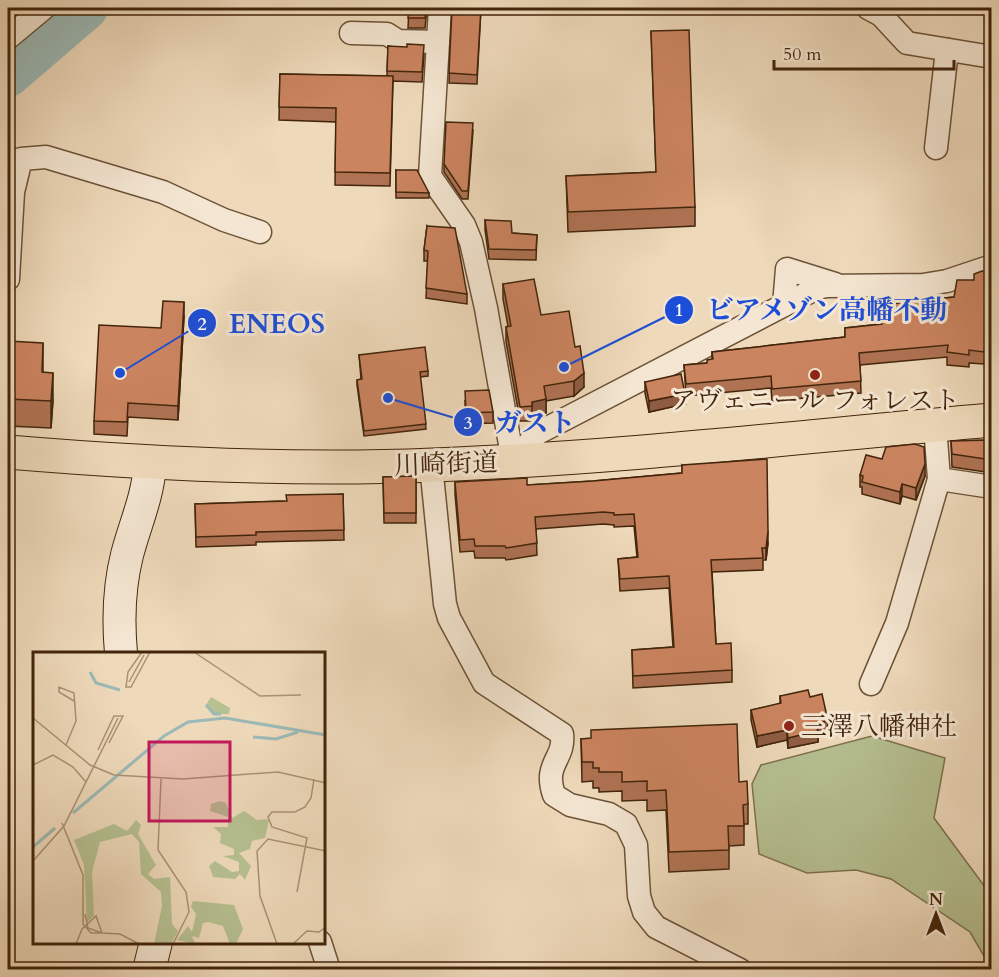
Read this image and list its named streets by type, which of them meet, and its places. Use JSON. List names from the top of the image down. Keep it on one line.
{"streets":{"main road":["川崎街道"]},"places":["ビアメゾン高幡不動","ENEOS","アヴェニール フォレスト","ガスト","三澤八幡神社"],"scale_bar":"50 m","north":"top"}
